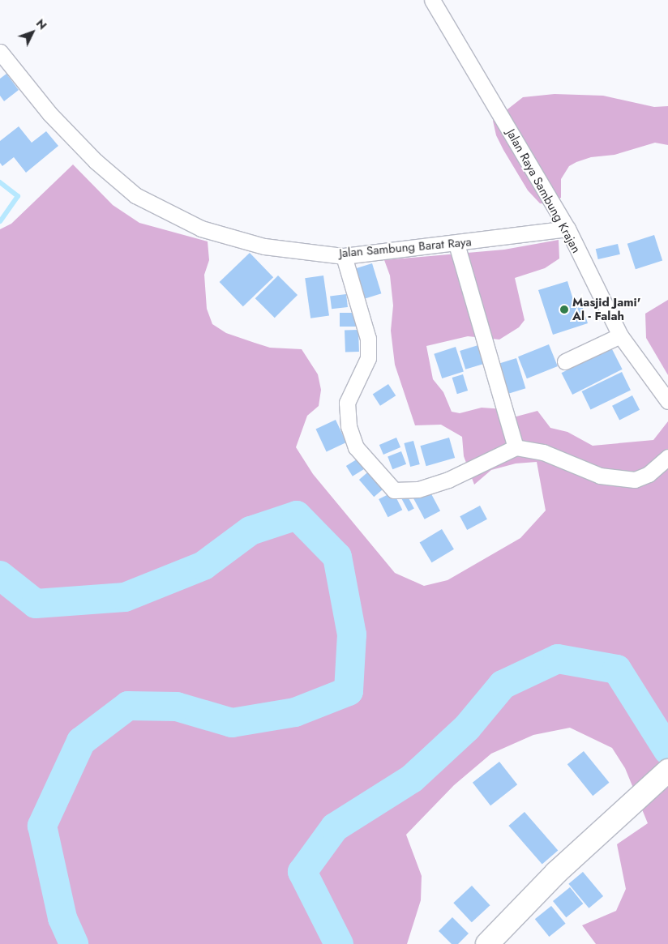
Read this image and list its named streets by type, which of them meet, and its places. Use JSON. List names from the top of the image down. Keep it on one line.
{"streets":{"street":["Jalan Raya Sambung Krajan","Jalan Sambung Barat Raya"]},"crossings":[["Jalan Raya Sambung Krajan","Jalan Sambung Barat Raya"]],"places":["Masjid Jami' Al - Falah"],"north":"top right"}
